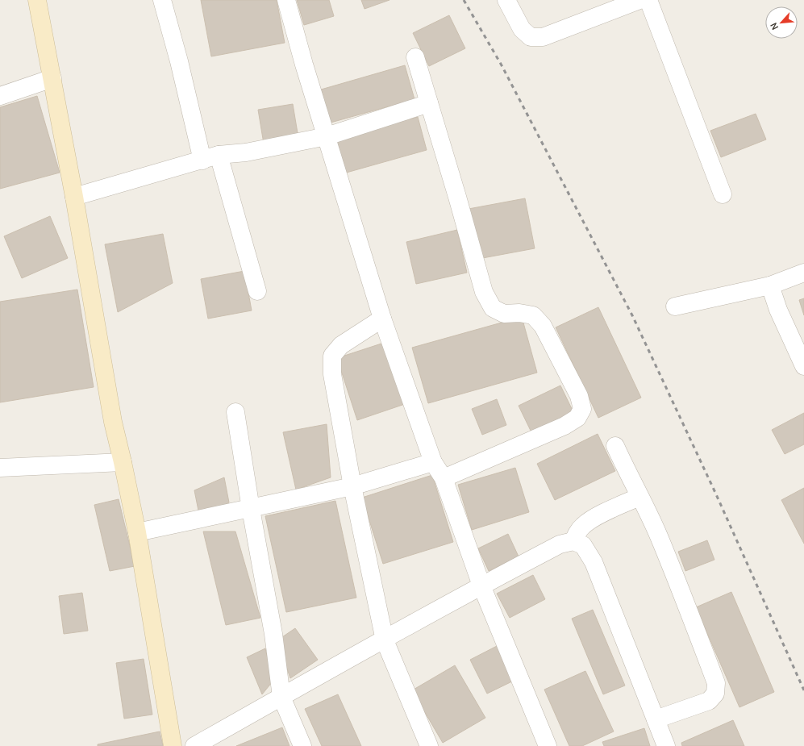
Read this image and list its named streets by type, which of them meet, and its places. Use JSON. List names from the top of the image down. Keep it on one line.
{"north":"bottom left"}
